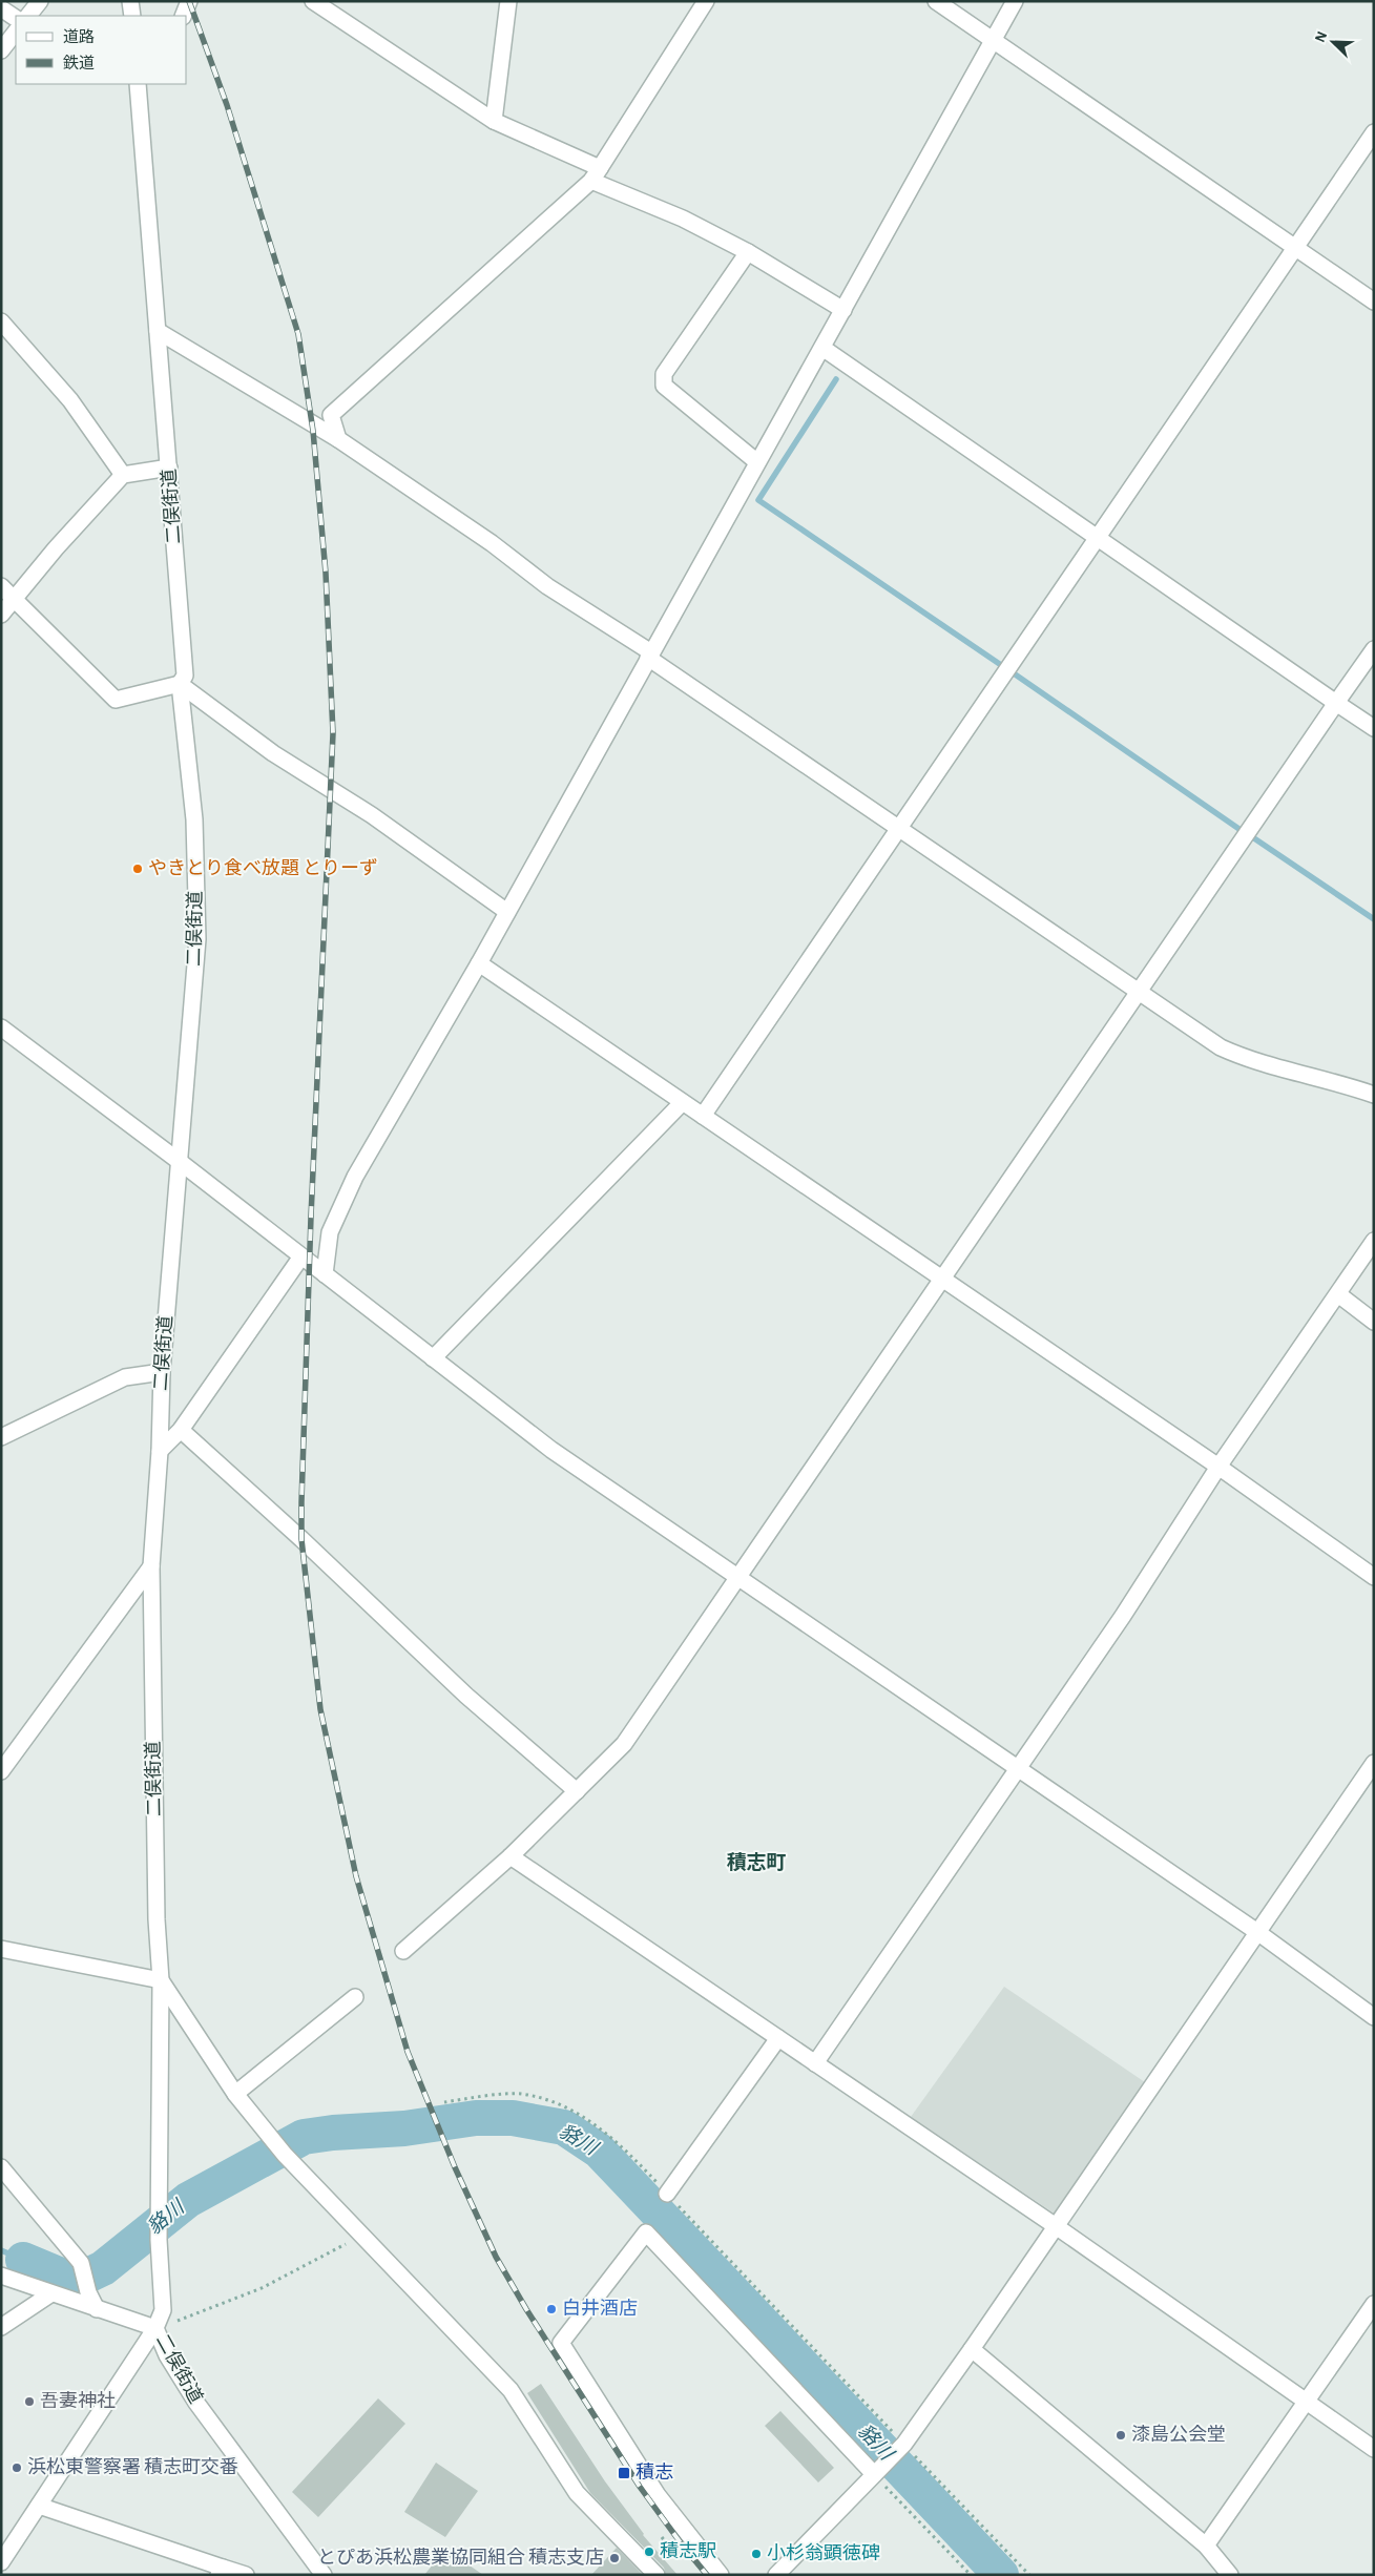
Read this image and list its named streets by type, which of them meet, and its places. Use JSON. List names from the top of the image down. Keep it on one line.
{"streets":{"street":["二俣街道"]},"districts":["積志町"],"water":["貉川"],"places":{"other":["やきとり食べ放題 とりーず","白井酒店","吾妻神社","漆島公会堂","浜松東警察署 積志町交番","積志駅","小杉翁顕徳碑","とぴあ浜松農業協同組合 積志支店"],"transit":["積志"]},"legend":["道路","鉄道"],"north":"top left"}
